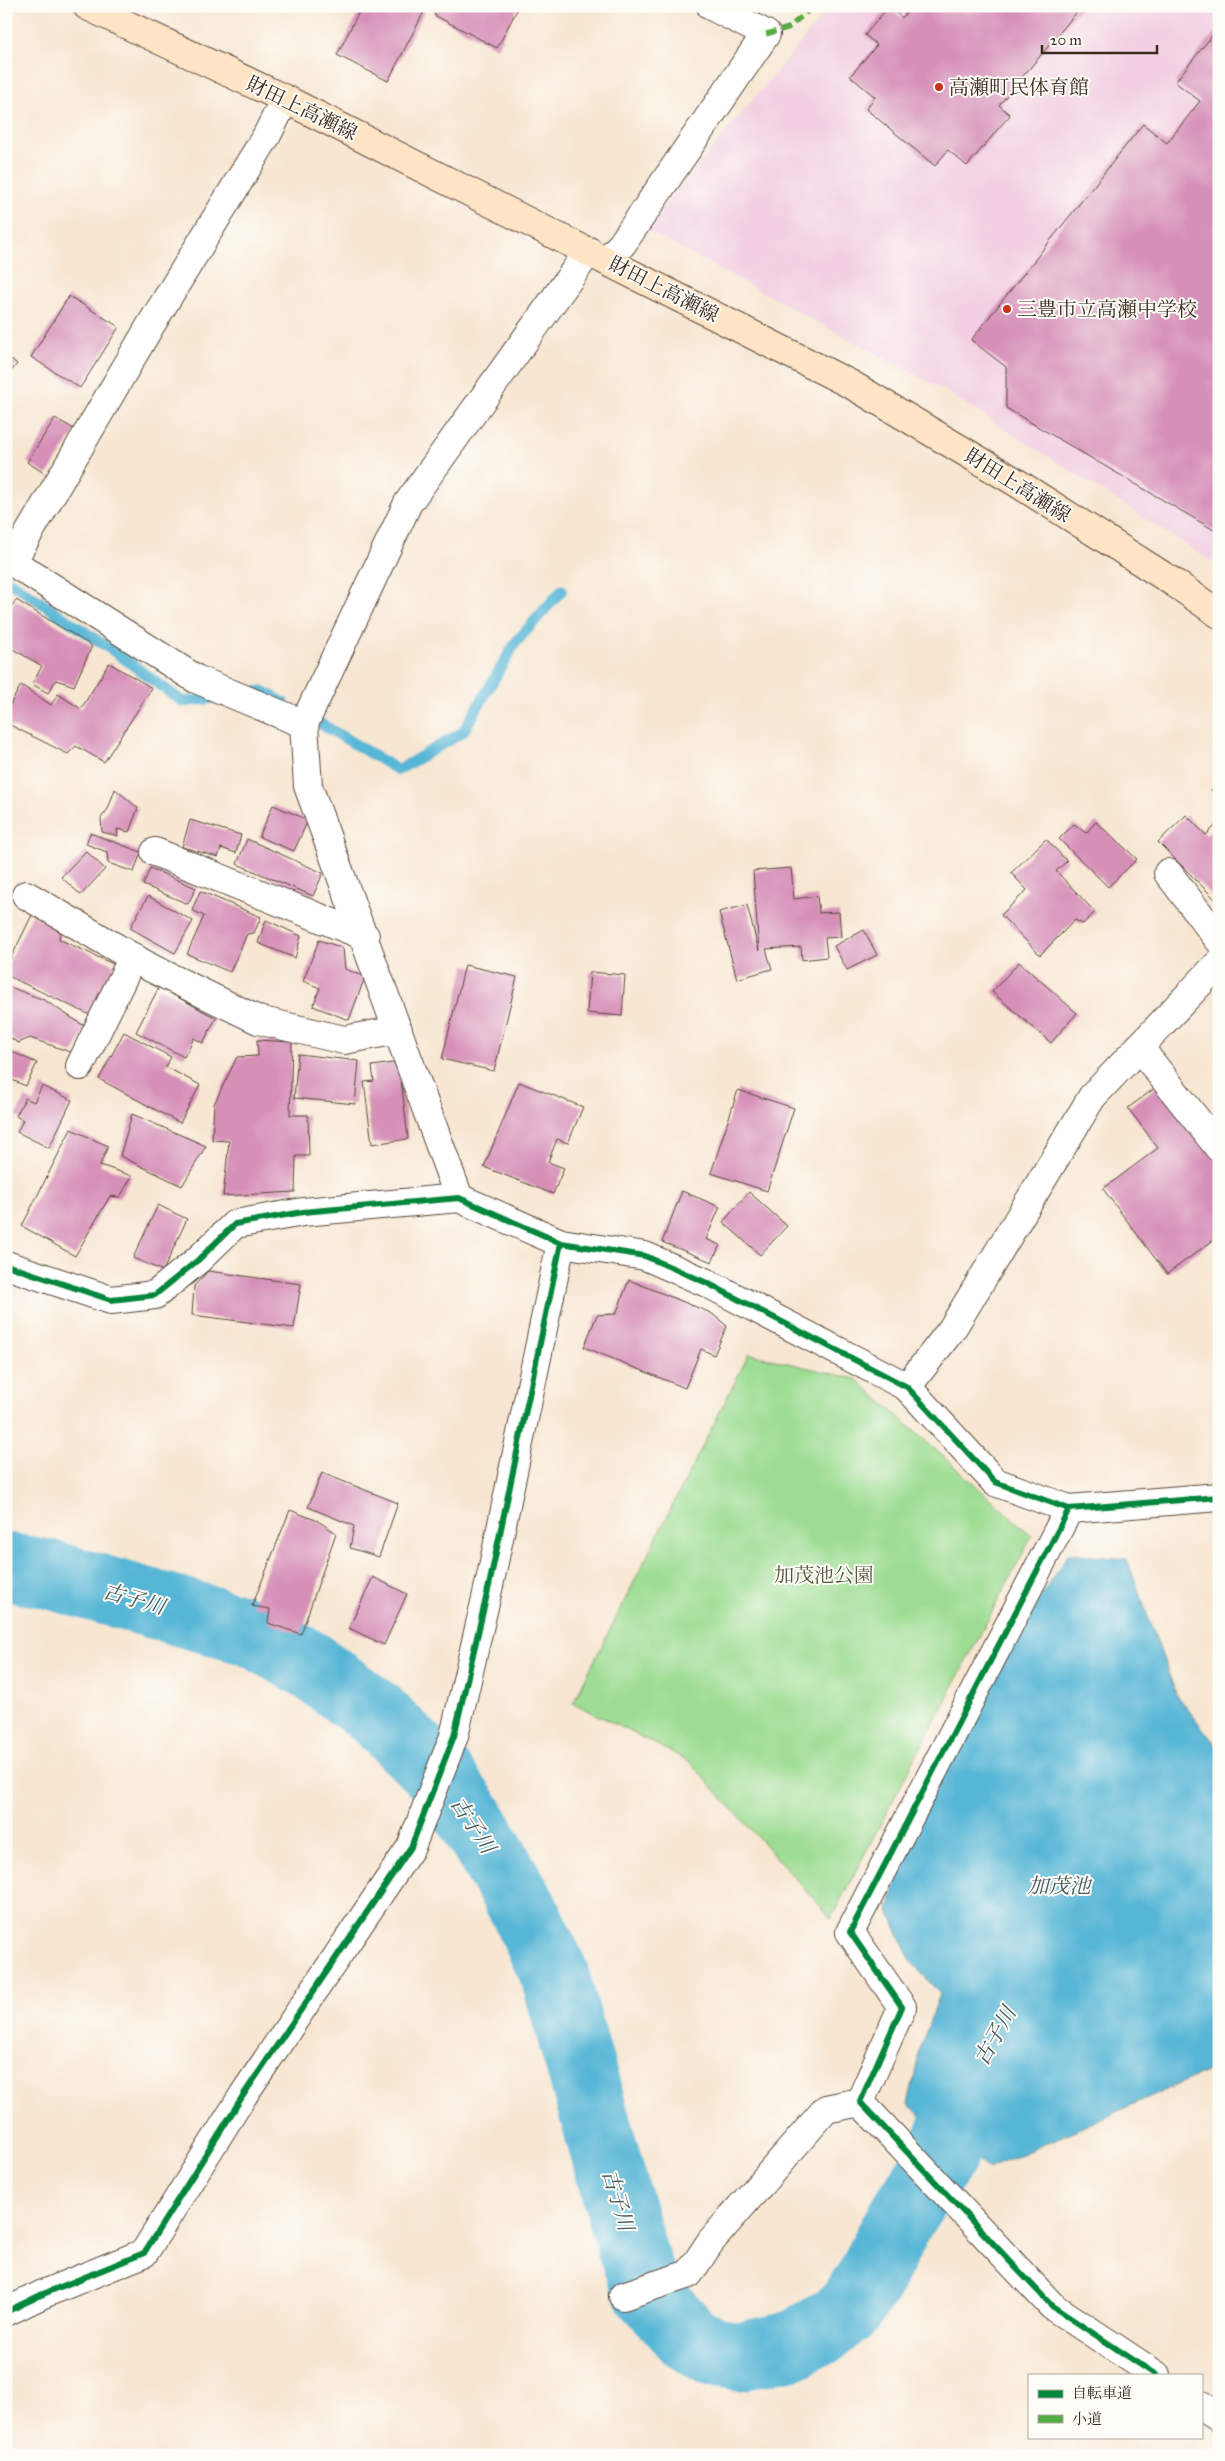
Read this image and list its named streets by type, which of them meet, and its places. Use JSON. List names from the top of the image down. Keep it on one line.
{"streets":{"main road":["財田上高瀬線"]},"water":["古子川","加茂池"],"parks":["加茂池公園"],"places":["高瀬町民体育館","三豊市立高瀬中学校"],"legend":["自転車道","小道"],"scale_bar":"20 m"}
